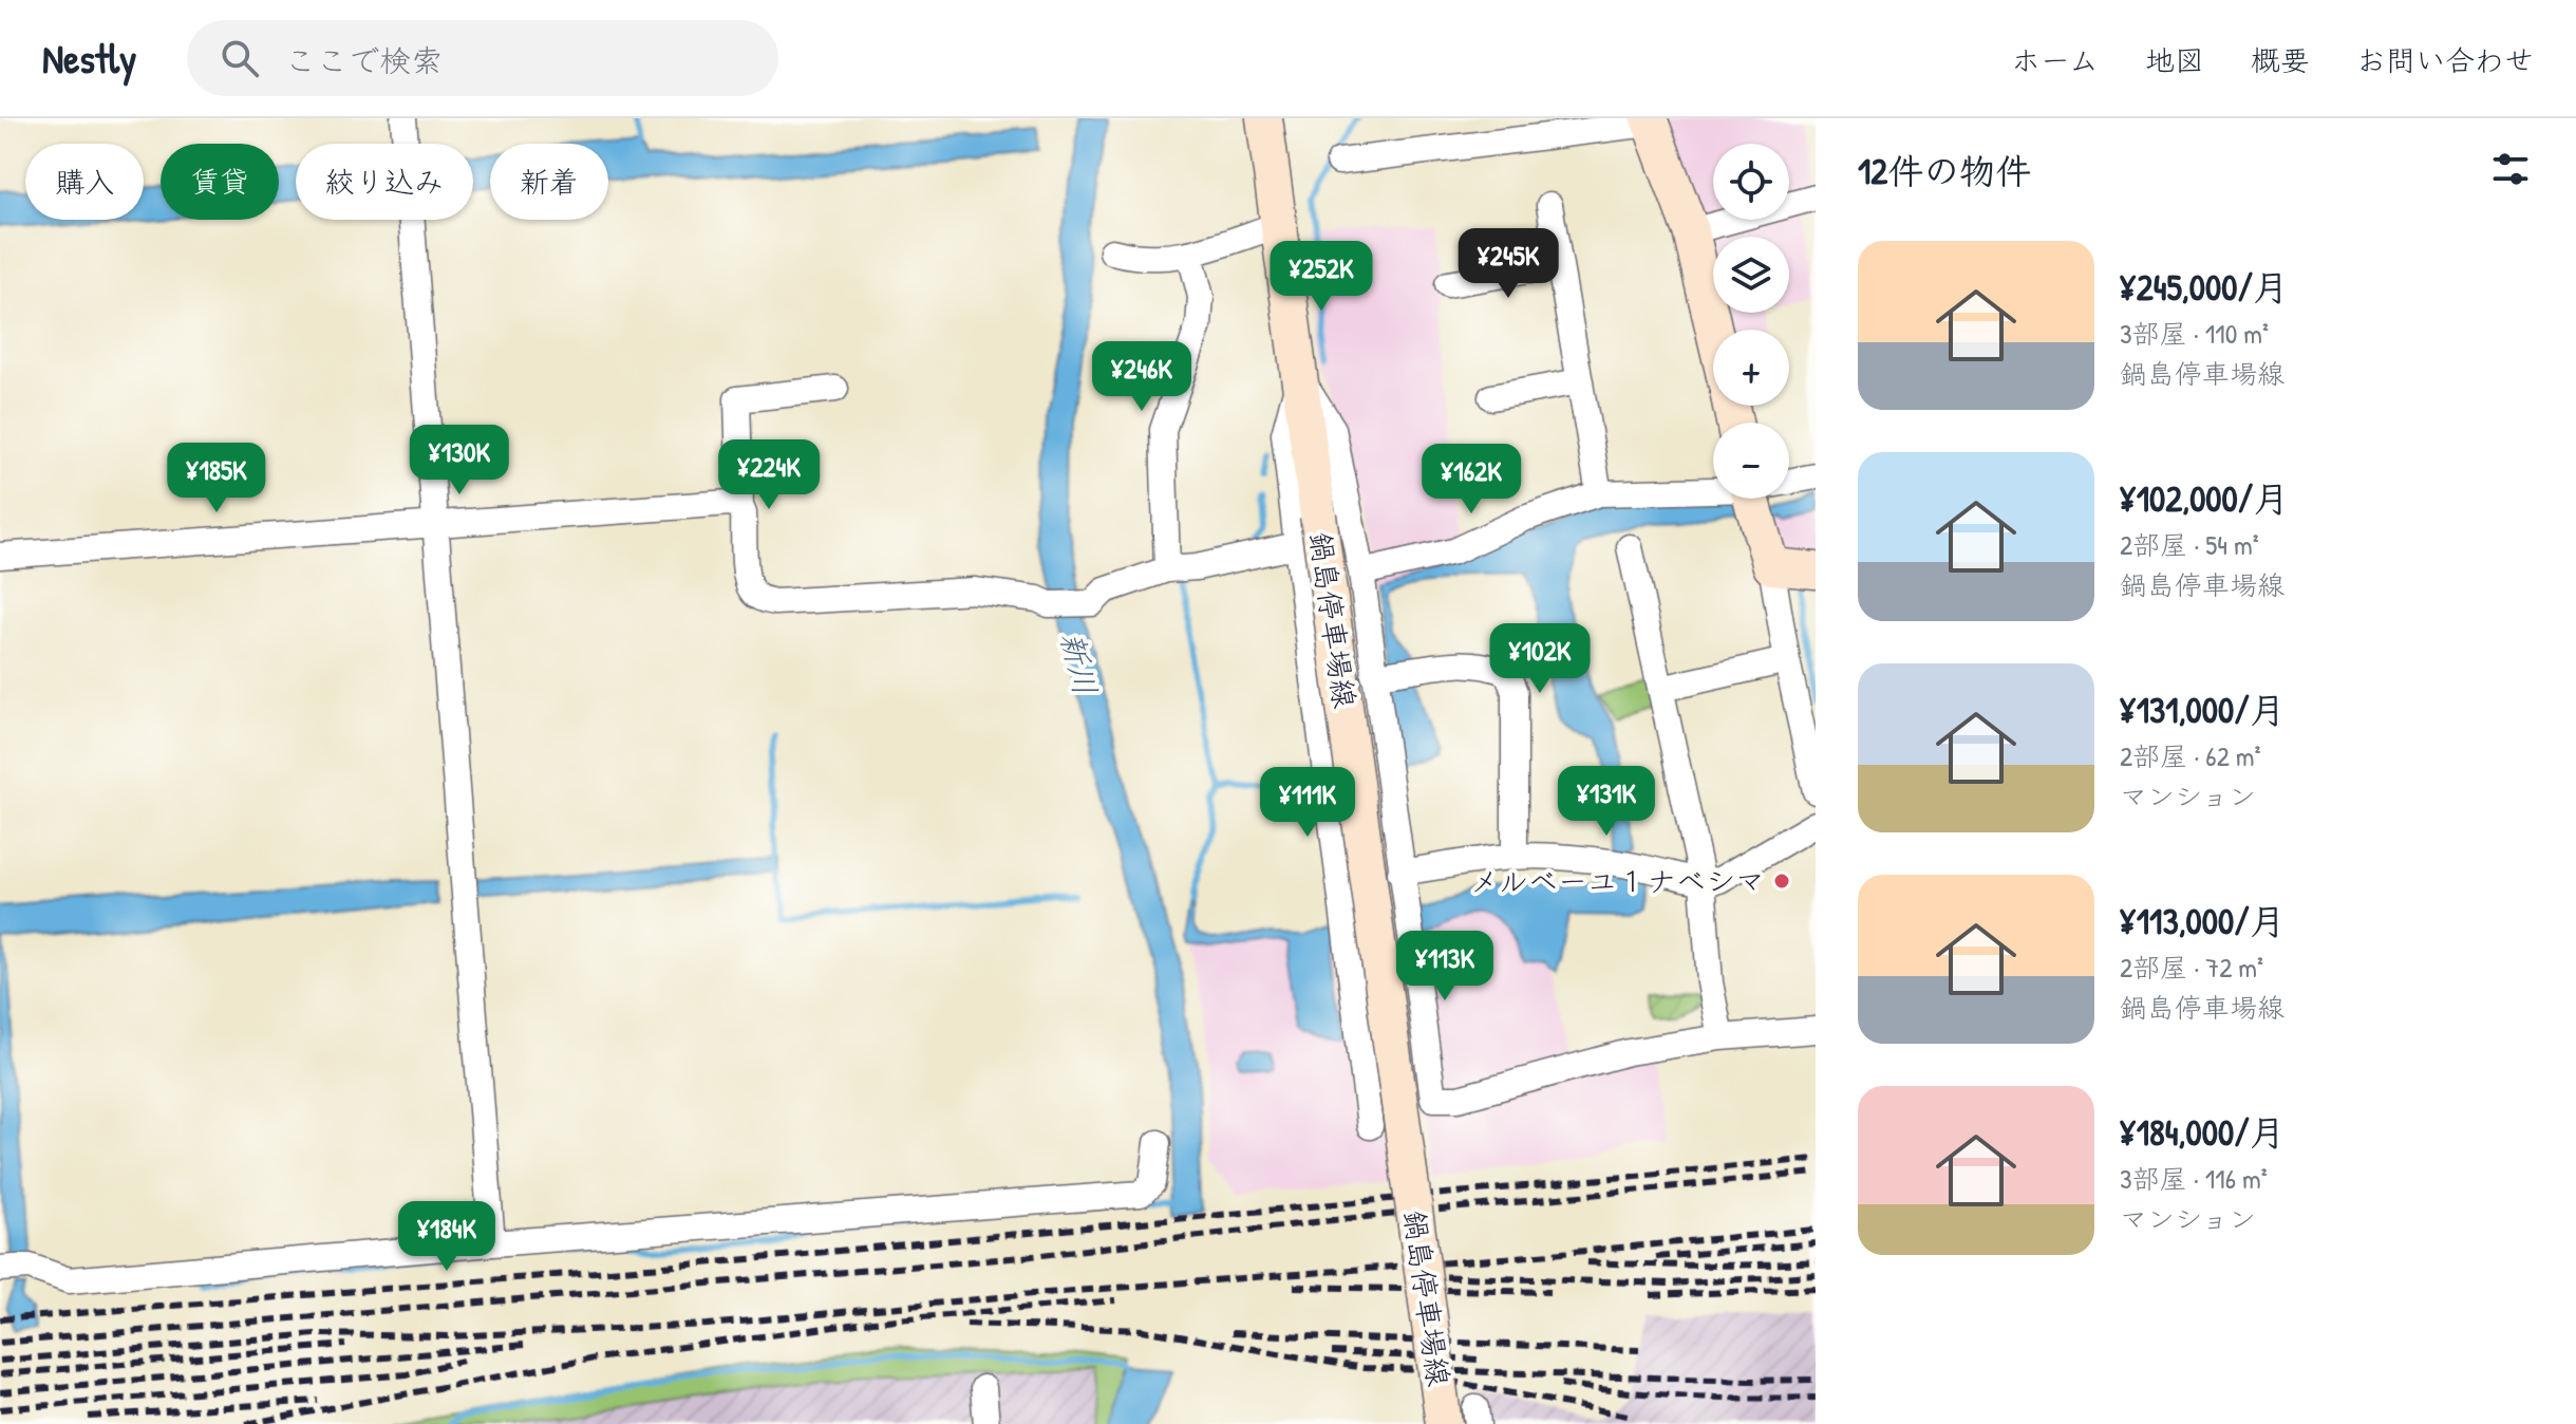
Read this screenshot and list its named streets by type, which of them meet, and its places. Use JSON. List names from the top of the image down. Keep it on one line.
{"streets":{"main road":["鍋島停車場線"]},"water":["新川"],"places":["メルベーユ１ナベシマ"],"page":{"header":"Nestly","search":"ここで検索","nav":["ホーム","地図","概要","お問い合わせ"],"heading":"12件の物件","map_buttons":["+","−"],"chip":["購入","賃貸","絞り込み","新着"],"list":[{"name":"¥245,000/月","note":"3部屋 · 110 m² · 鍋島停車場線"},{"name":"¥102,000/月","note":"2部屋 · 54 m² · 鍋島停車場線"},{"name":"¥131,000/月","note":"2部屋 · 62 m² · マンション"},{"name":"¥113,000/月","note":"2部屋 · 72 m² · 鍋島停車場線"},{"name":"¥184,000/月","note":"3部屋 · 116 m² · マンション"}],"price":["¥245K","¥252K","¥246K","¥130K","¥224K","¥185K","¥162K","¥102K","¥131K","¥111K","¥113K","¥184K"]}}
